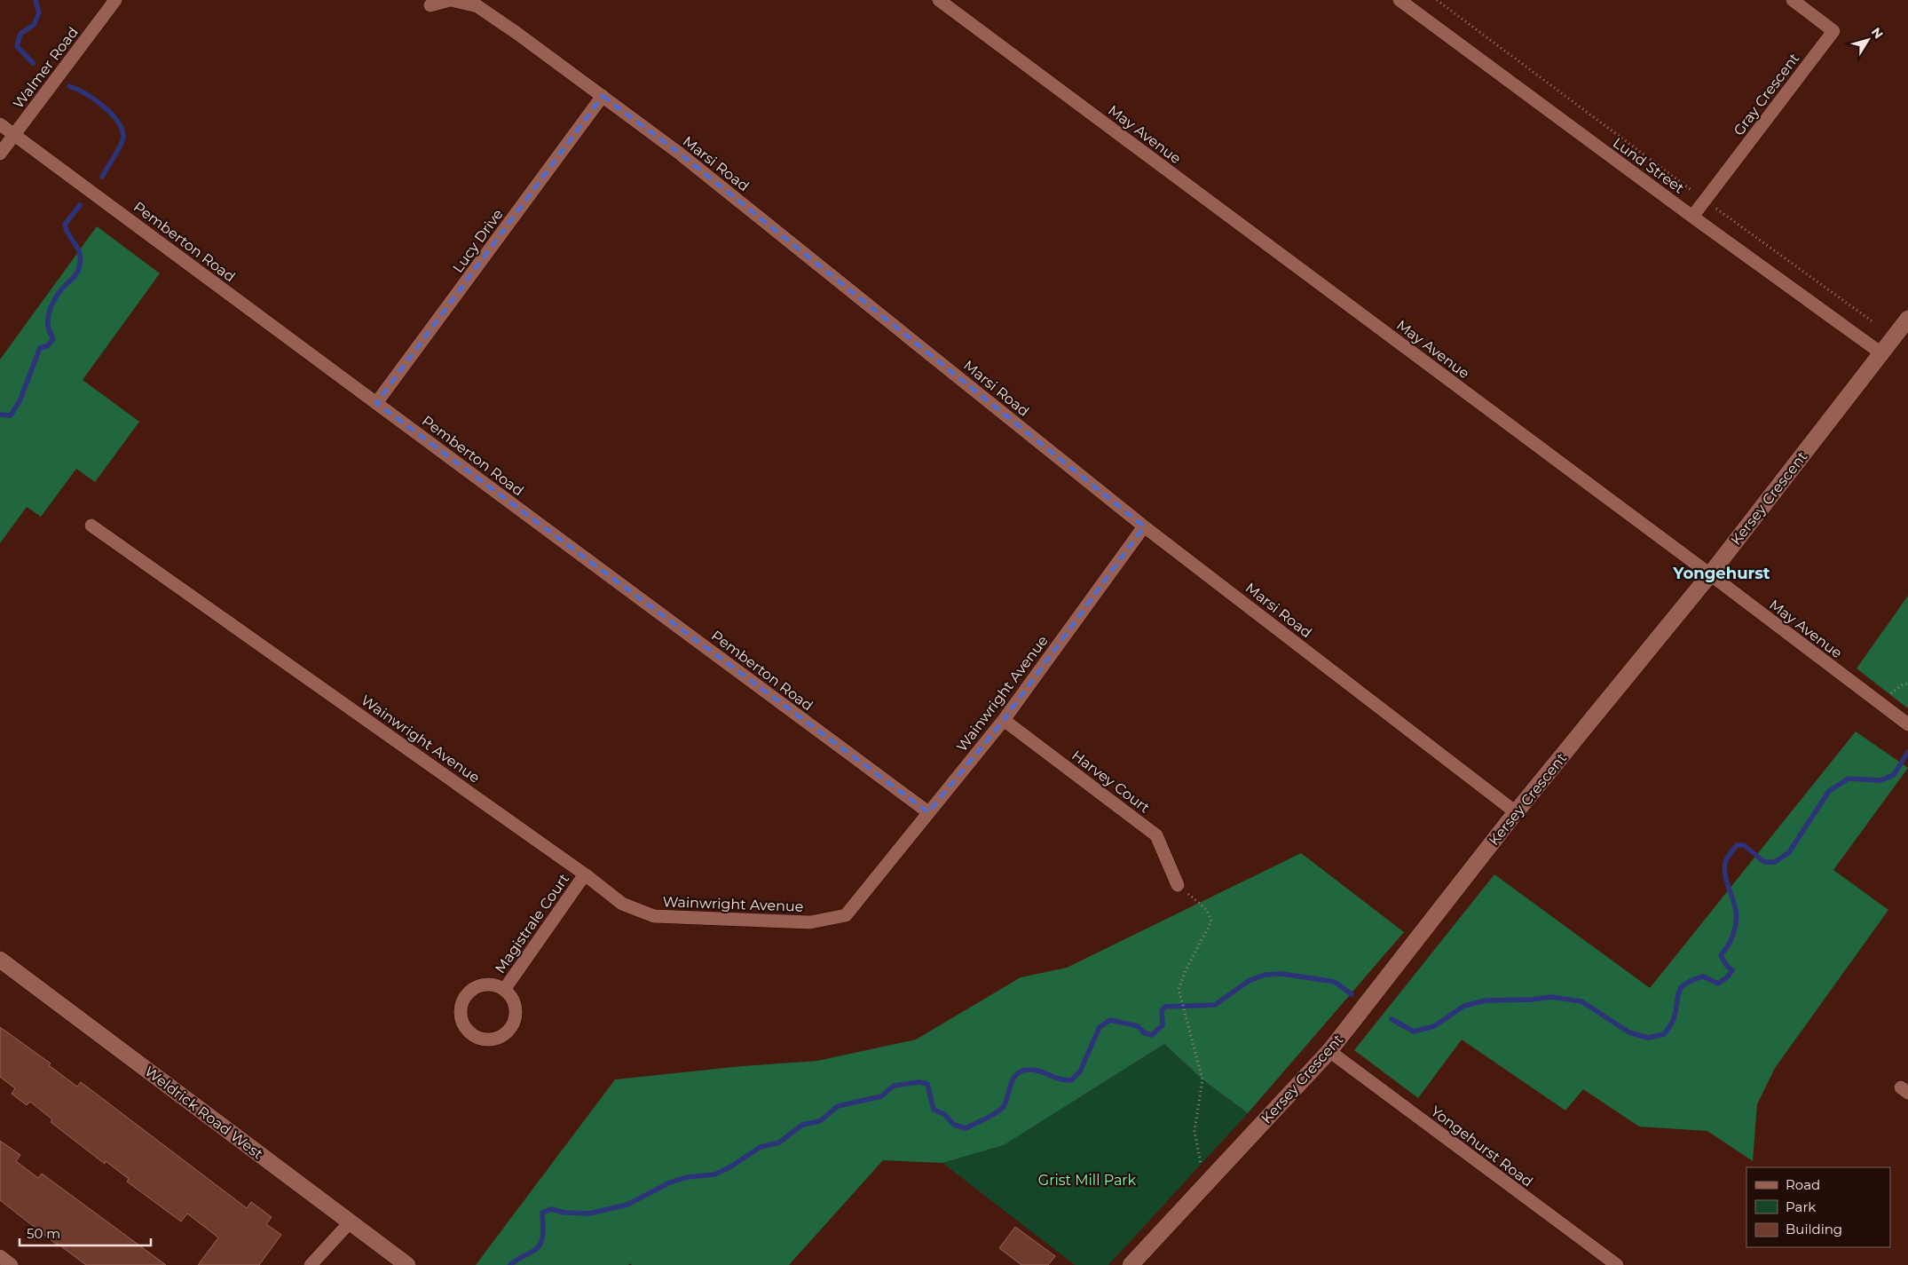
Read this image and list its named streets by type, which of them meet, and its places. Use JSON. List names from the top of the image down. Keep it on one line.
{"streets":{"street":["Walmer Road","Gray Crescent","May Avenue","Marsi Road","Lund Street","Lucy Drive","Pemberton Road","Kersey Crescent","Wainwright Avenue","Harvey Court","Magistrale Court","Weldrick Road West","Yongehurst Road"]},"crossings":[["Walmer Road","Pemberton Road"],["Gray Crescent","Lund Street"],["May Avenue","Kersey Crescent"],["Marsi Road","Lucy Drive"],["Marsi Road","Kersey Crescent"],["Marsi Road","Wainwright Avenue"],["Lund Street","Kersey Crescent"],["Lucy Drive","Pemberton Road"],["Pemberton Road","Wainwright Avenue"],["Kersey Crescent","Yongehurst Road"],["Wainwright Avenue","Harvey Court"],["Wainwright Avenue","Magistrale Court"]],"districts":["Yongehurst"],"parks":["Grist Mill Park"],"legend":["Road","Park","Building"],"scale_bar":"50 m","north":"top right"}
